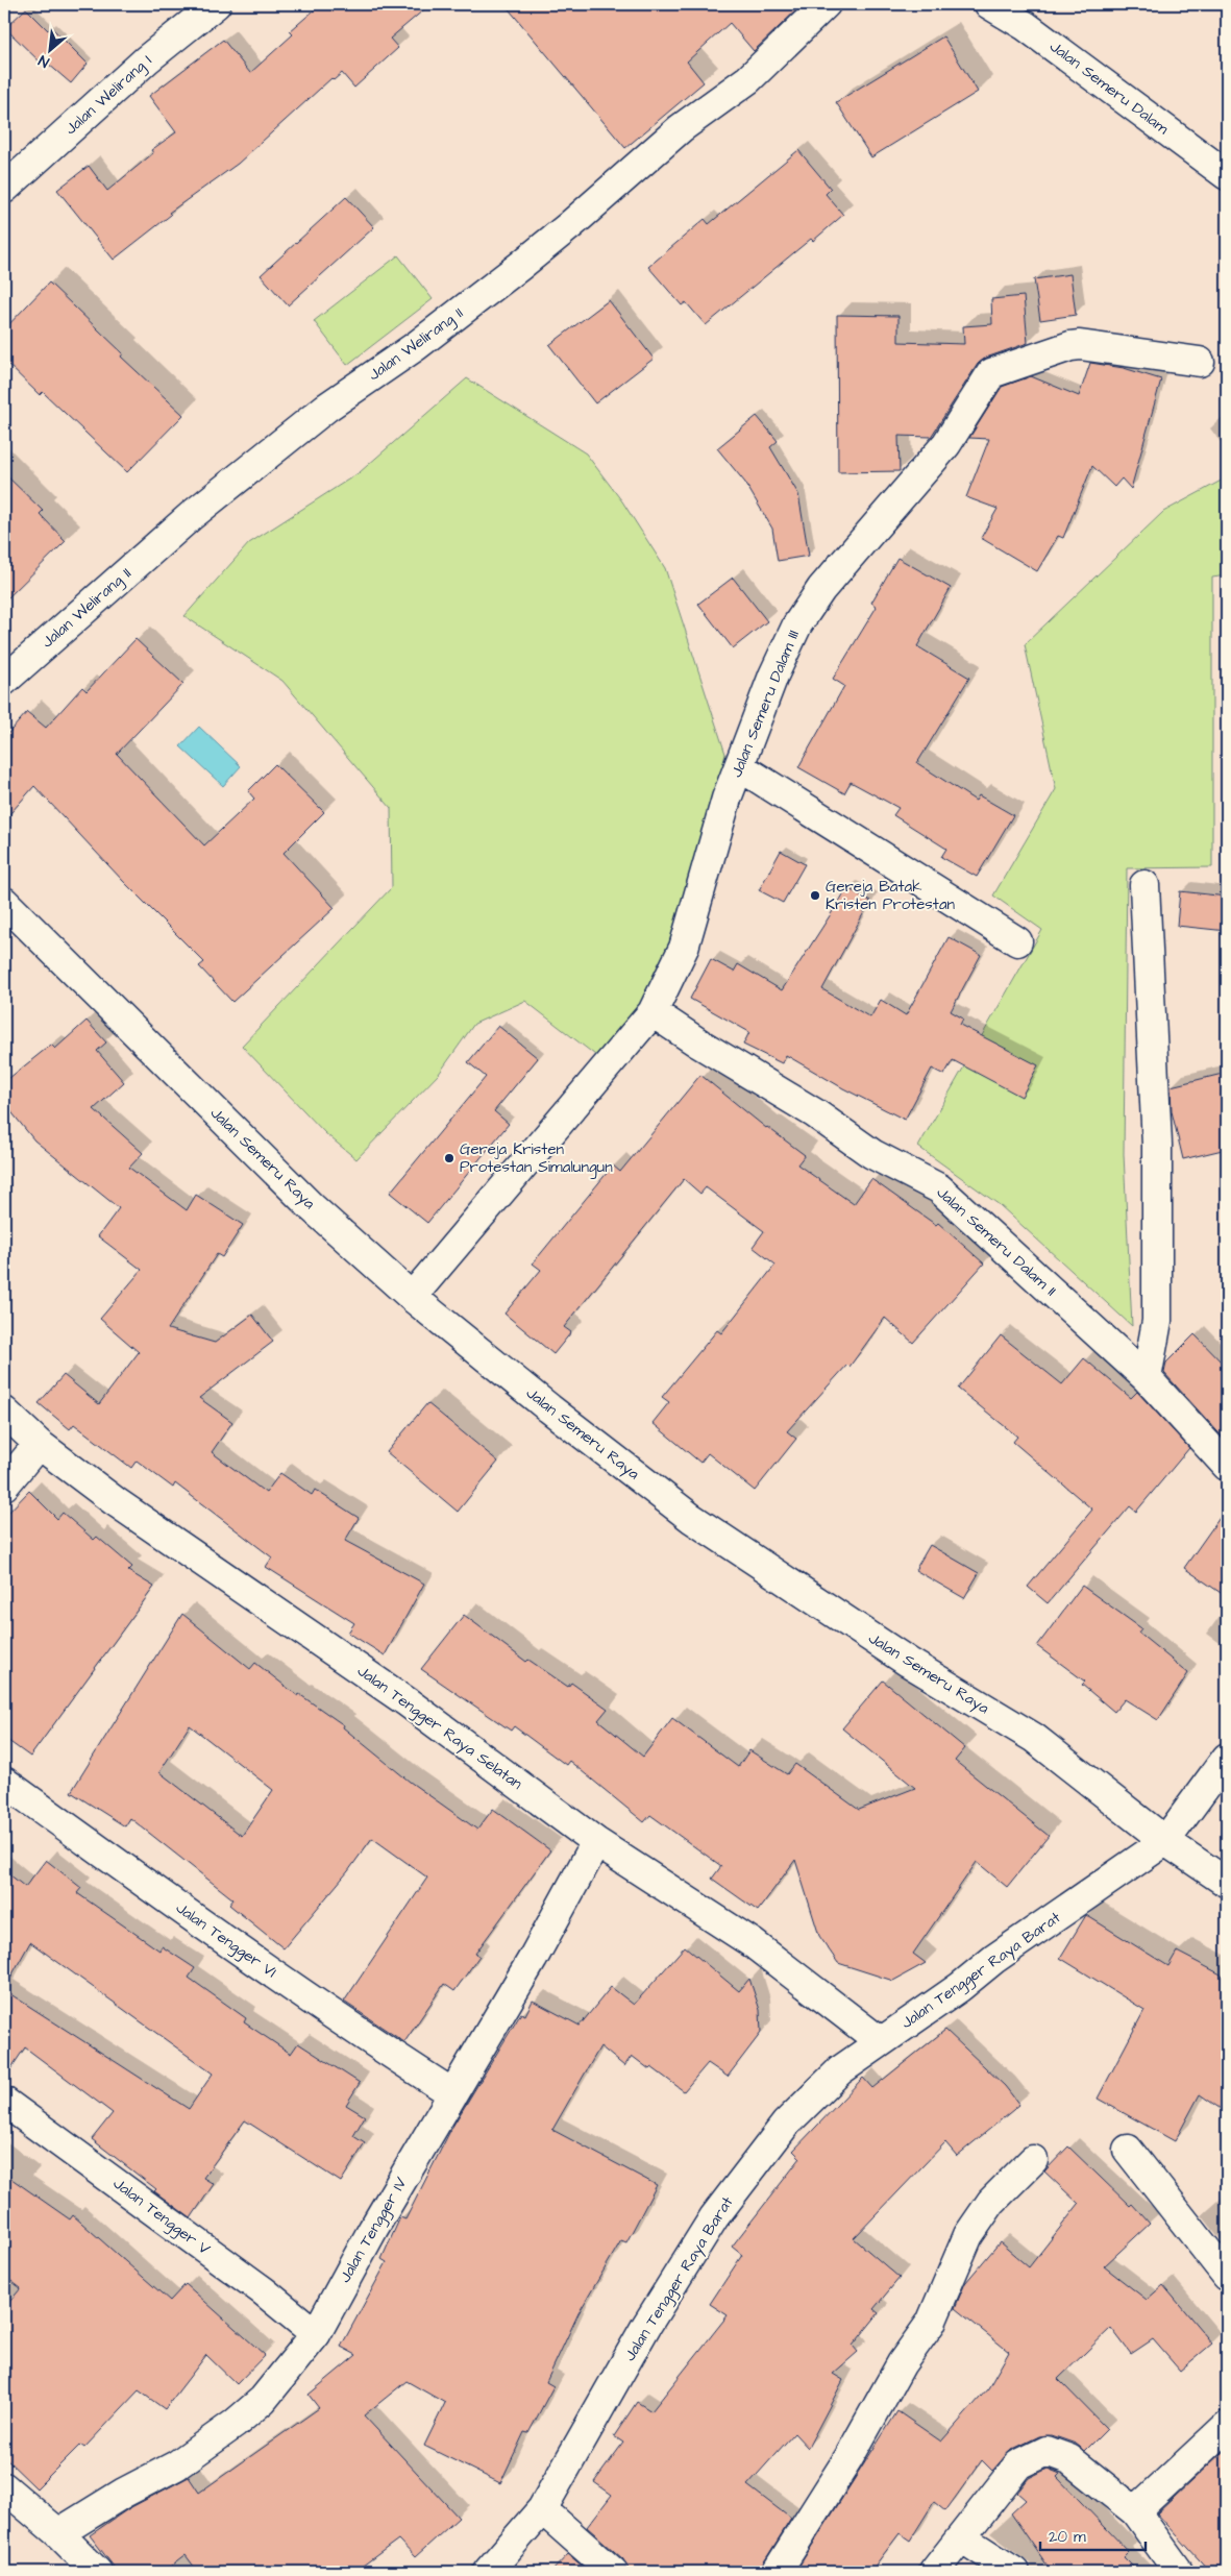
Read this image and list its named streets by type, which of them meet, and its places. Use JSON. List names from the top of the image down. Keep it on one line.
{"streets":{"street":["Jalan Semeru Dalam","Jalan Welirang I","Jalan Welirang II","Jalan Semeru Dalam III","Jalan Semeru Raya","Jalan Semeru Dalam II","Jalan Tengger Raya Selatan","Jalan Tengger VI","Jalan Tengger Raya Barat","Jalan Tengger V","Jalan Tengger IV"]},"crossings":[["Jalan Semeru Dalam III","Jalan Semeru Raya"],["Jalan Semeru Dalam III","Jalan Semeru Dalam II"],["Jalan Semeru Raya","Jalan Tengger Raya Barat"],["Jalan Tengger Raya Selatan","Jalan Tengger Raya Barat"],["Jalan Tengger Raya Selatan","Jalan Tengger IV"],["Jalan Tengger VI","Jalan Tengger IV"],["Jalan Tengger V","Jalan Tengger IV"]],"places":["Gereja Batak Kristen Protestan","Gereja Kristen Protestan Simalungun"],"scale_bar":"20 m","north":"bottom left"}
